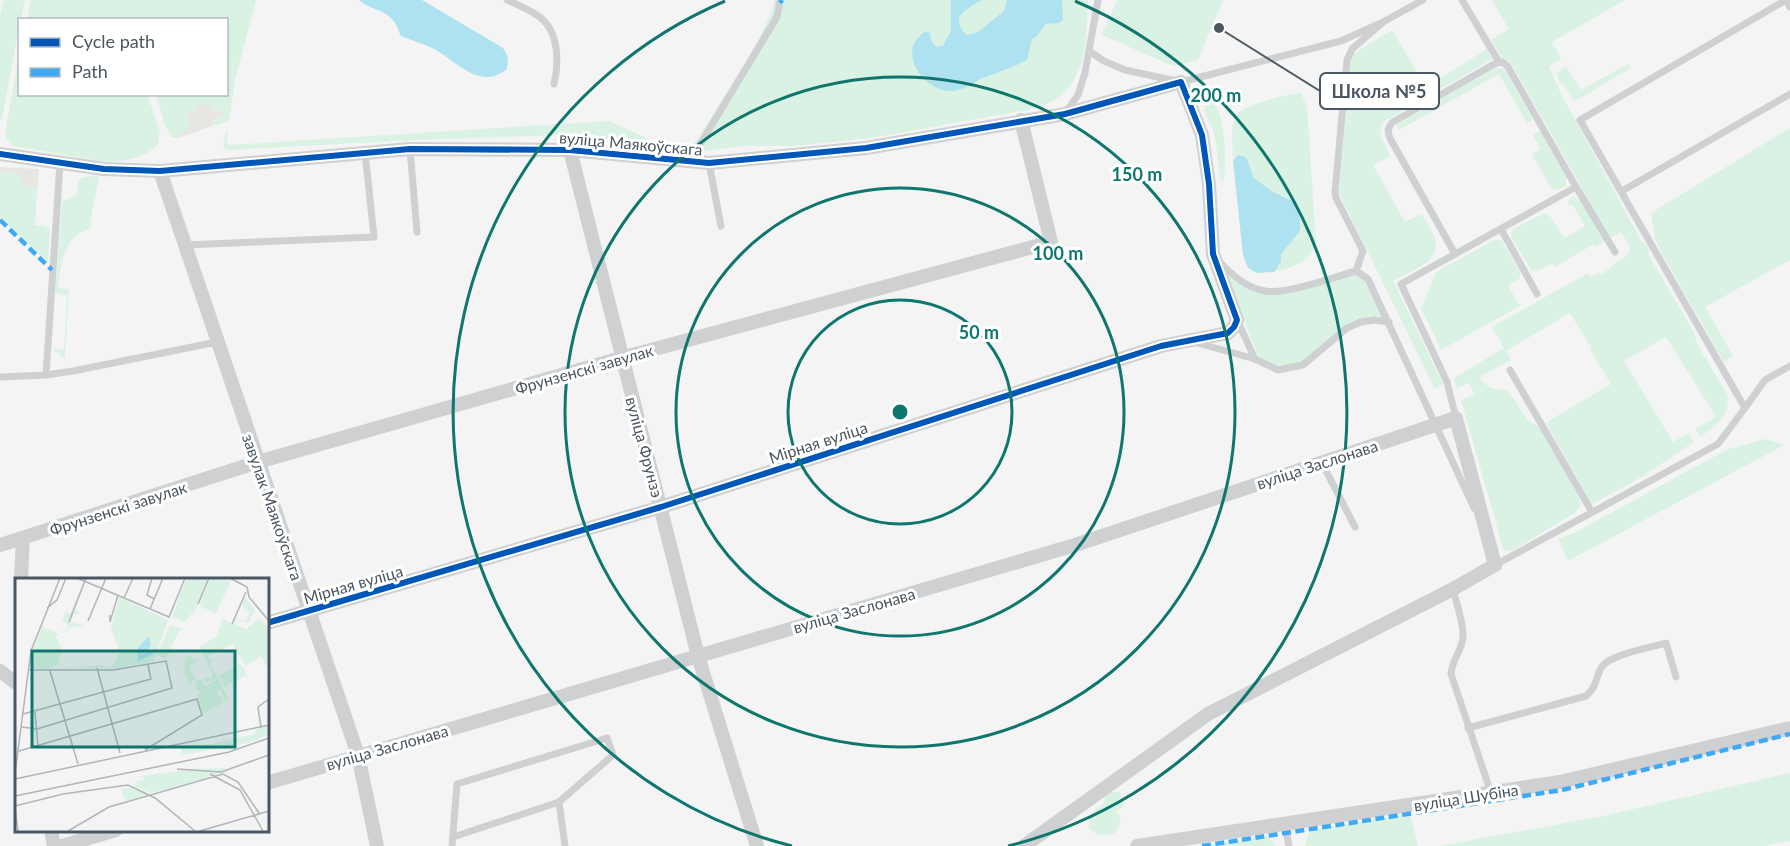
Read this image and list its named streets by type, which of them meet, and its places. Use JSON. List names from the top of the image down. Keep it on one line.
{"streets":{"street":["вуліца Маякоўскага","Фрунзенскі завулак","Мірная вуліца","вуліца Фрунзэ","вуліца Заслонава","завулак Маякоўскага","вуліца Шубіна"]},"crossings":[["вуліца Маякоўскага","Фрунзенскі завулак"],["вуліца Маякоўскага","вуліца Фрунзэ"],["вуліца Маякоўскага","завулак Маякоўскага"],["Фрунзенскі завулак","вуліца Фрунзэ"],["Фрунзенскі завулак","завулак Маякоўскага"],["Мірная вуліца","вуліца Фрунзэ"],["Мірная вуліца","завулак Маякоўскага"],["вуліца Фрунзэ","вуліца Заслонава"],["вуліца Заслонава","завулак Маякоўскага"]],"places":["Школа №5"],"legend":["Cycle path","Path"],"rings":["200 m","150 m","100 m","50 m"]}
